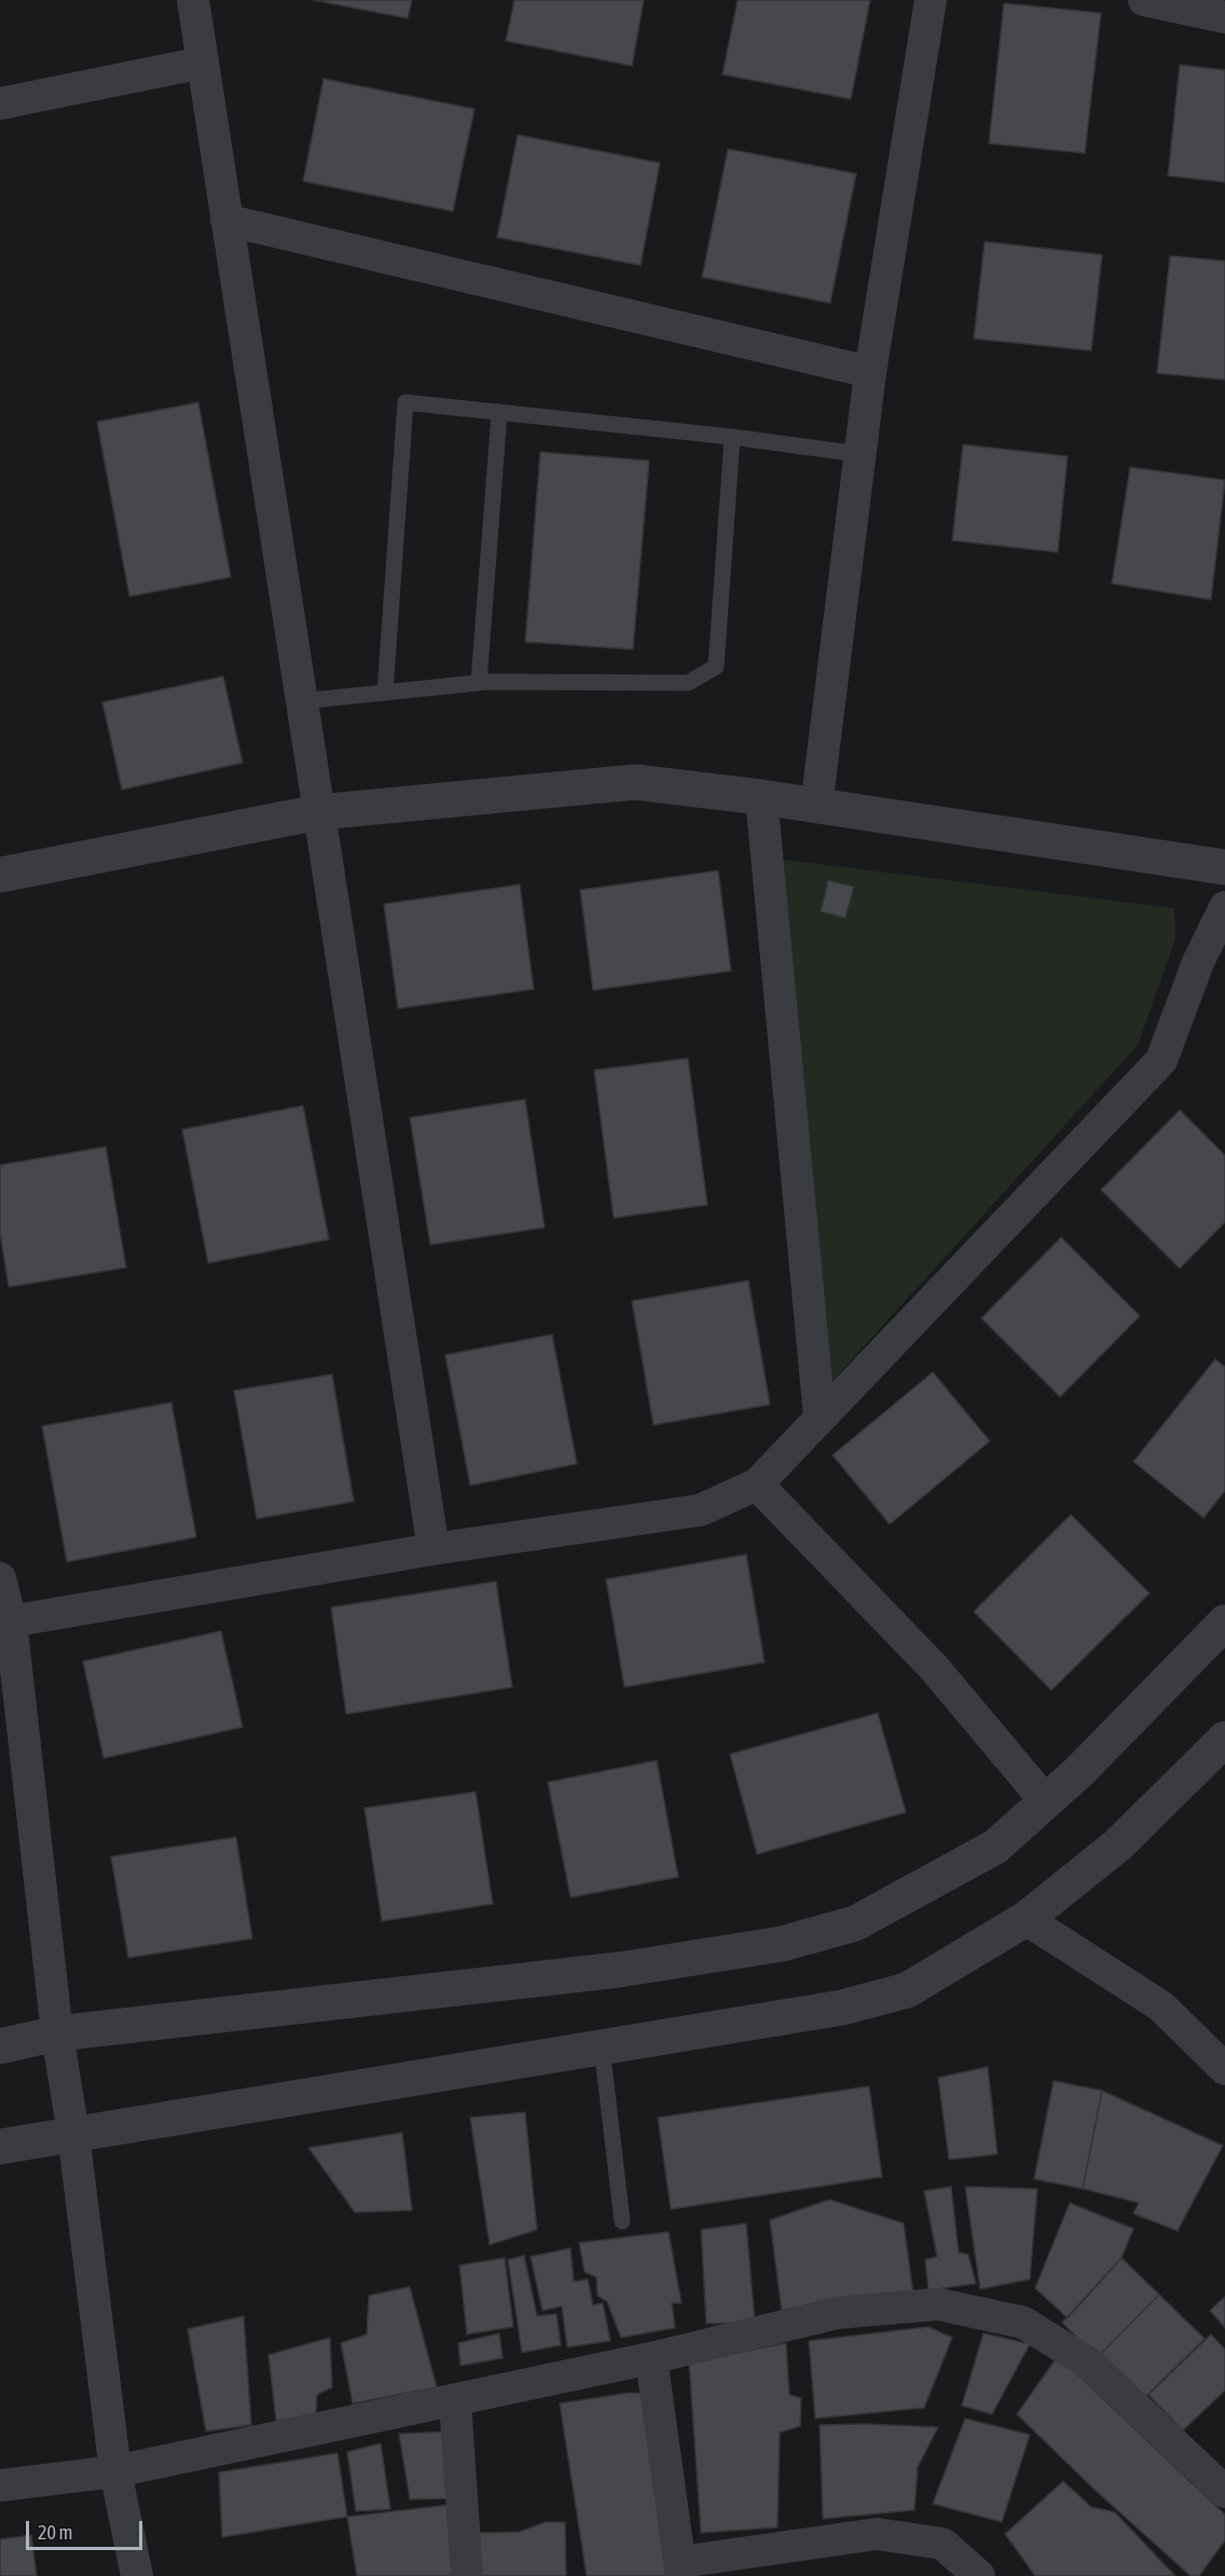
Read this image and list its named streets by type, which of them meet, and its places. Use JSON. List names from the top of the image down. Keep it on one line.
{"scale_bar":"20 m"}
